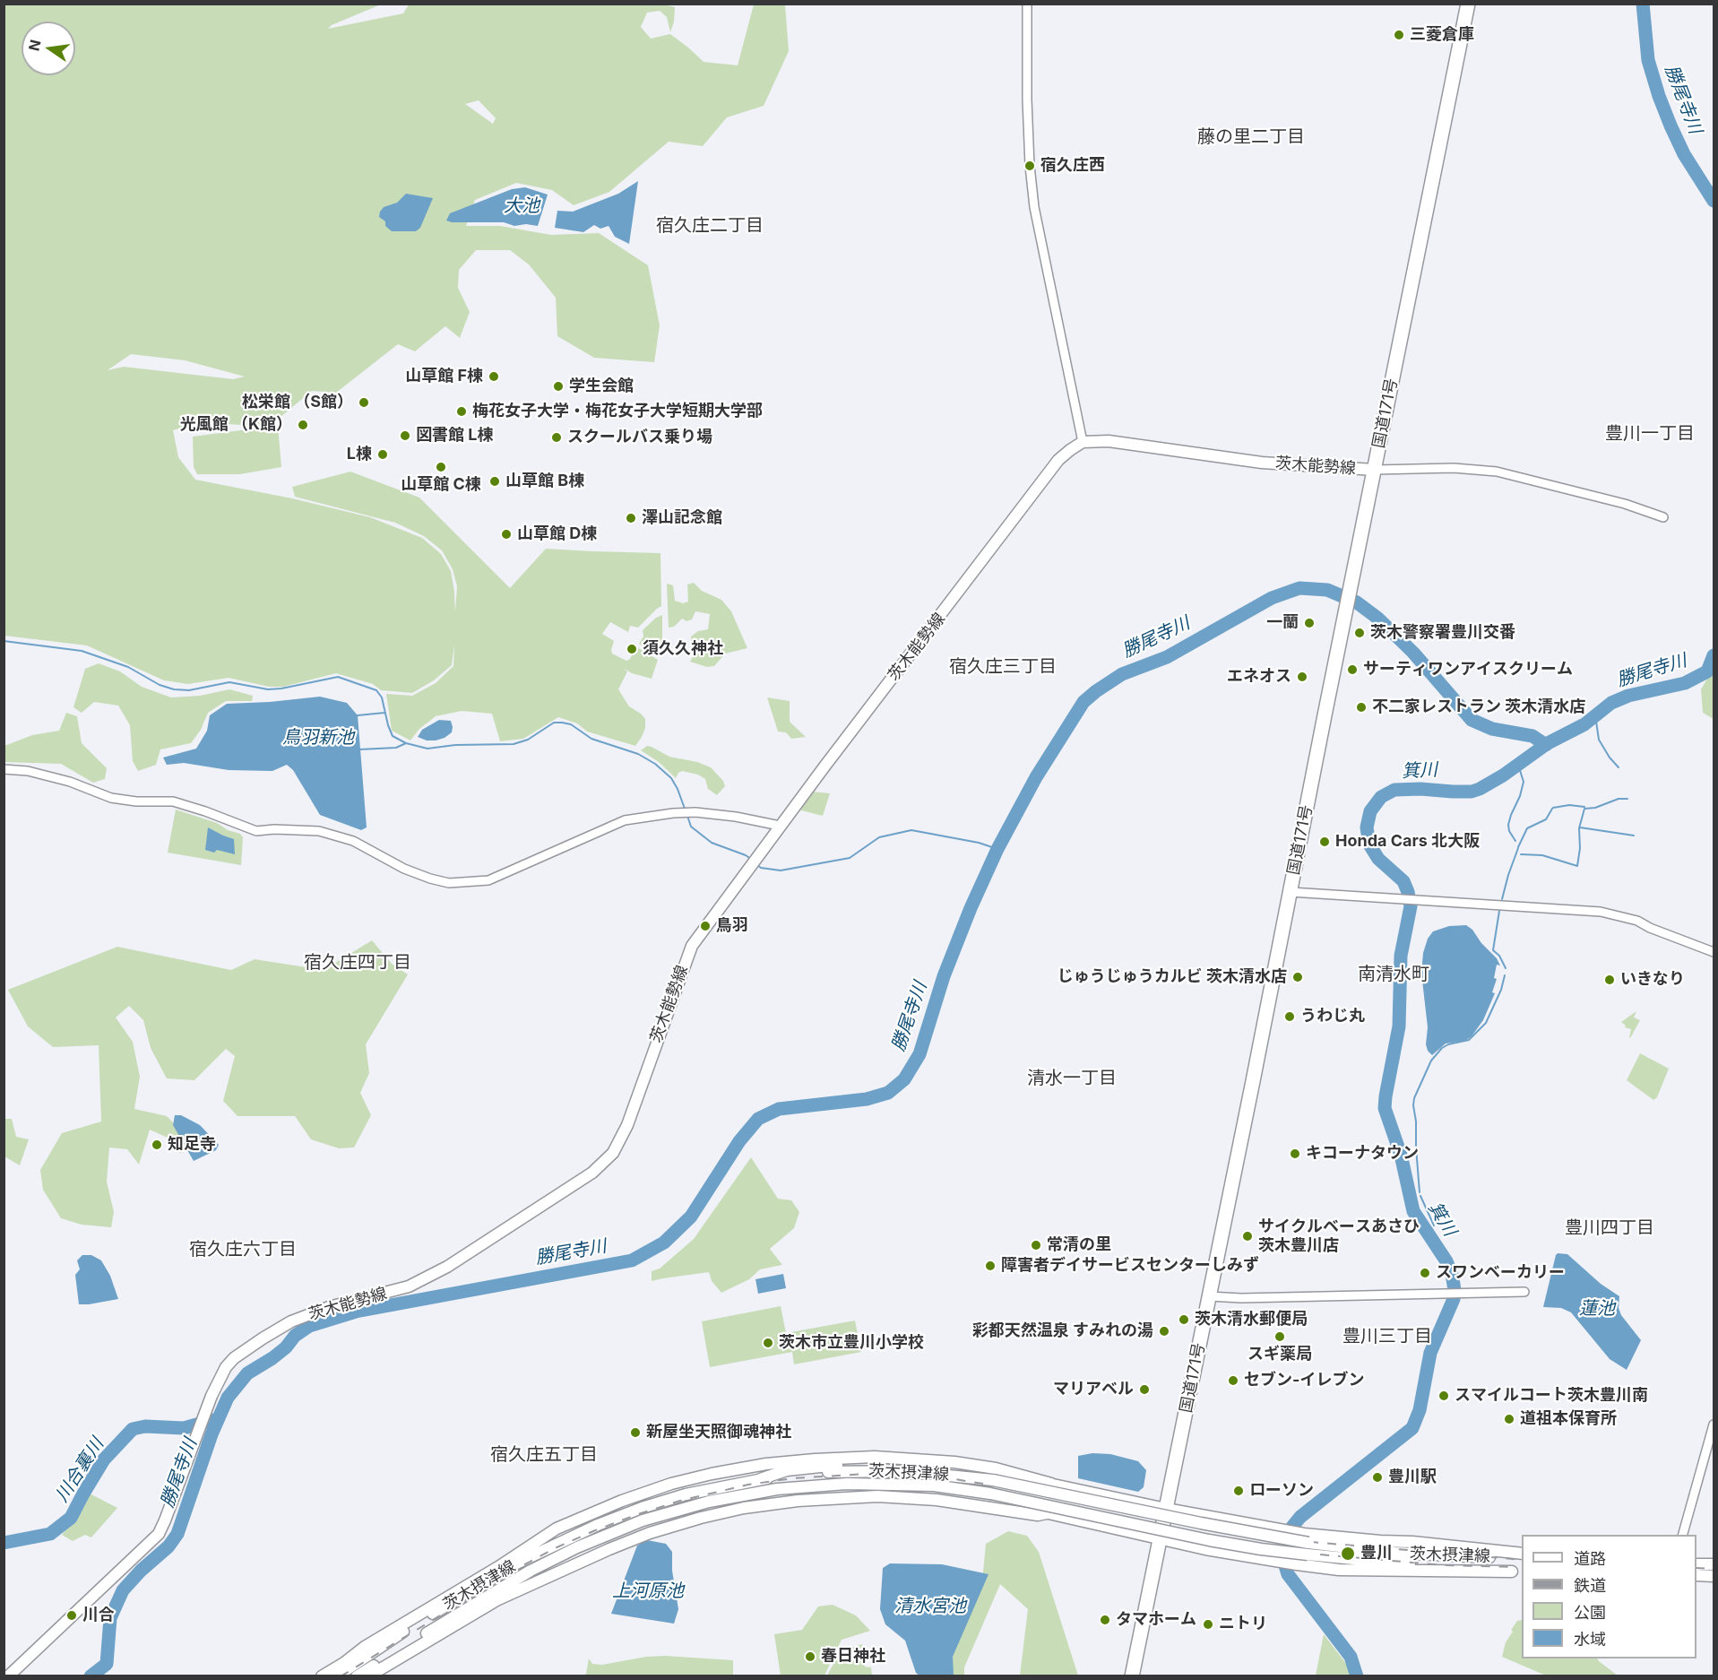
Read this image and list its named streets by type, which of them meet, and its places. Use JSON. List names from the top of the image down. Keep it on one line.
{"streets":{"highway":["国道171号"],"main road":["茨木能勢線","茨木摂津線"]},"crossings":[["国道171号","茨木能勢線"]],"districts":["藤の里二丁目","宿久庄二丁目","豊川一丁目","宿久庄三丁目","宿久庄四丁目","南清水町","清水一丁目","豊川四丁目","宿久庄六丁目","豊川三丁目","宿久庄五丁目"],"water":["勝尾寺川","大池","鳥羽新池","箕川","蓮池","川合裏川","上河原池","清水宮池"],"places":["三菱倉庫","宿久庄西","山草館 F棟","学生会館","松栄館 （S館）","梅花女子大学・梅花女子大学短期大学部","光風館 （K館）","図書館 L棟","スクールバス乗り場","L棟","山草館 C棟","山草館 B棟","澤山記念館","山草館 D棟","一蘭","茨木警察署豊川交番","須久久神社","サーティワンアイスクリーム","エネオス","不二家レストラン 茨木清水店","Honda Cars 北大阪","鳥羽","じゅうじゅうカルビ 茨木清水店","いきなり","うわじ丸","知足寺","キコーナタウン","サイクルベースあさひ 茨木豊川店","常清の里","障害者デイサービスセンターしみず","スワンベーカリー","茨木清水郵便局","彩都天然温泉 すみれの湯","スギ薬局","茨木市立豊川小学校","セブン-イレブン","マリアベル","スマイルコート茨木豊川南","道祖本保育所","新屋坐天照御魂神社","豊川駅","ローソン","豊川","川合","タマホーム","ニトリ","春日神社"],"legend":["道路","鉄道","公園","水域"],"north":"left"}
